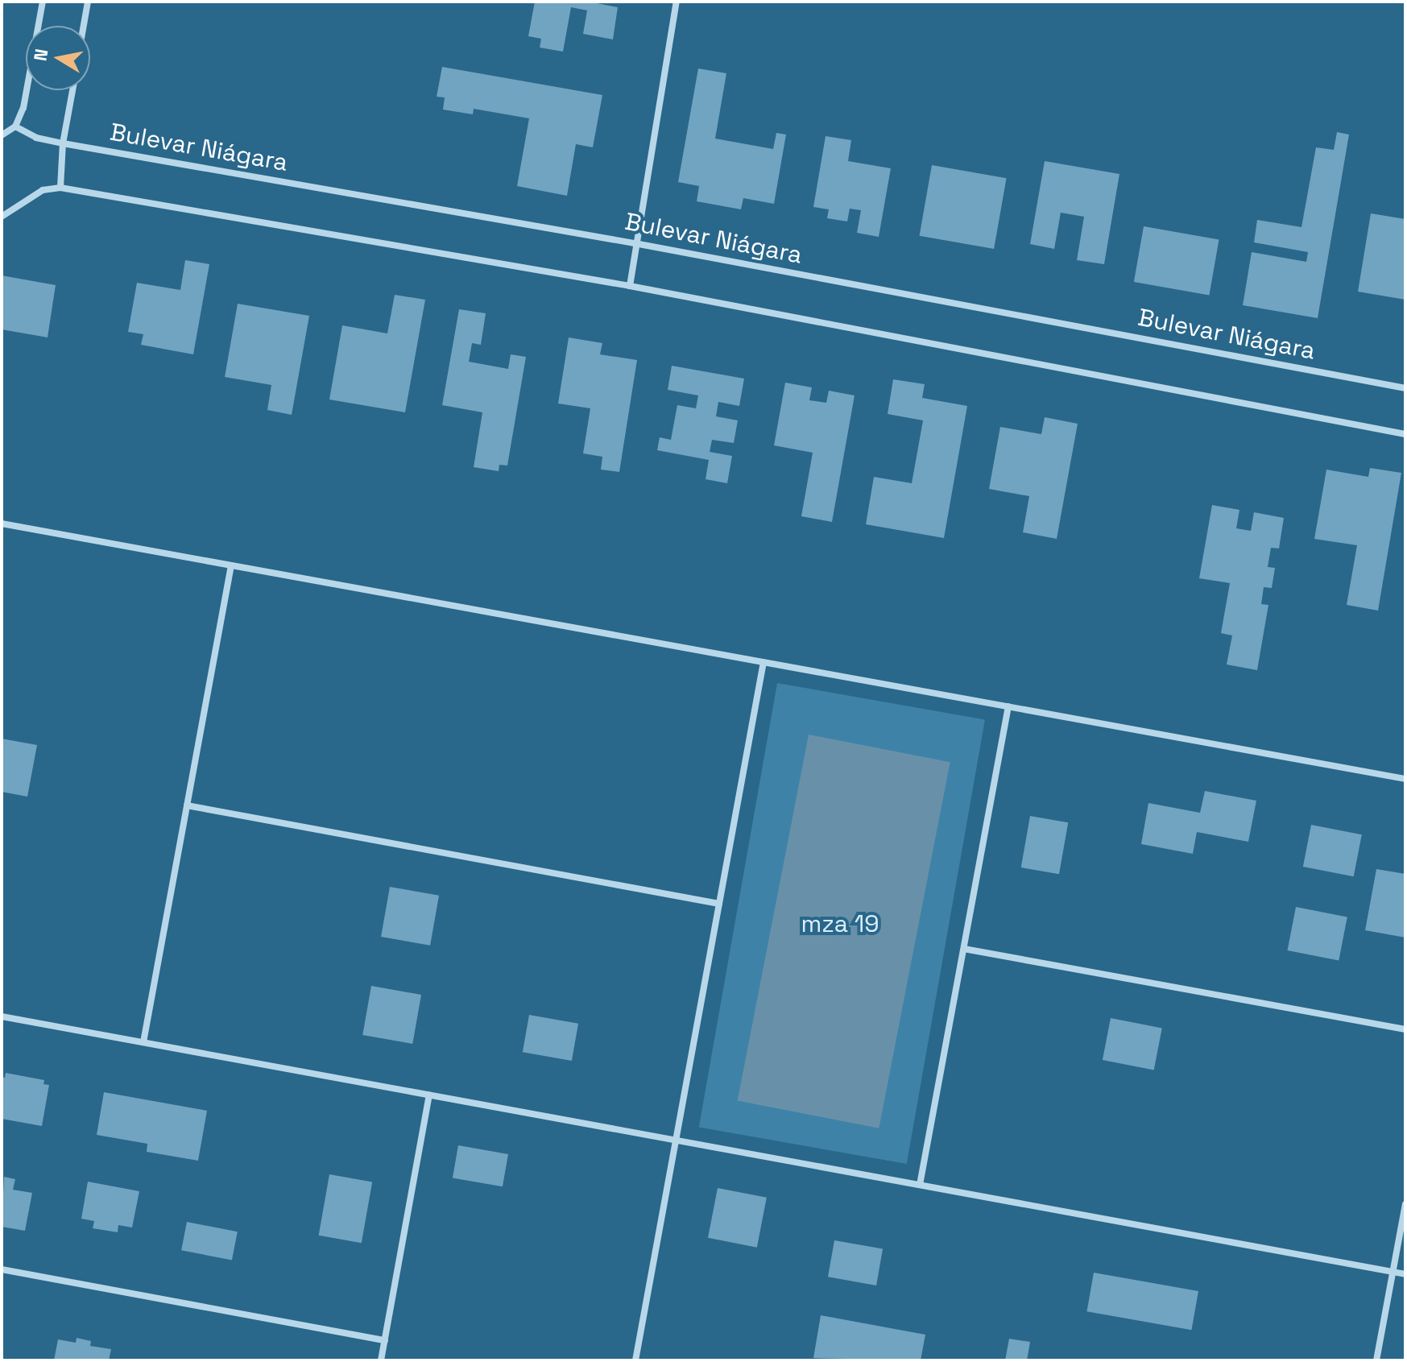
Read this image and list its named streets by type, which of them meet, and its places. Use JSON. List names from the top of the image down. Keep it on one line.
{"streets":{"street":["Bulevar Niágara"]},"parks":["mza 19"],"north":"left"}
